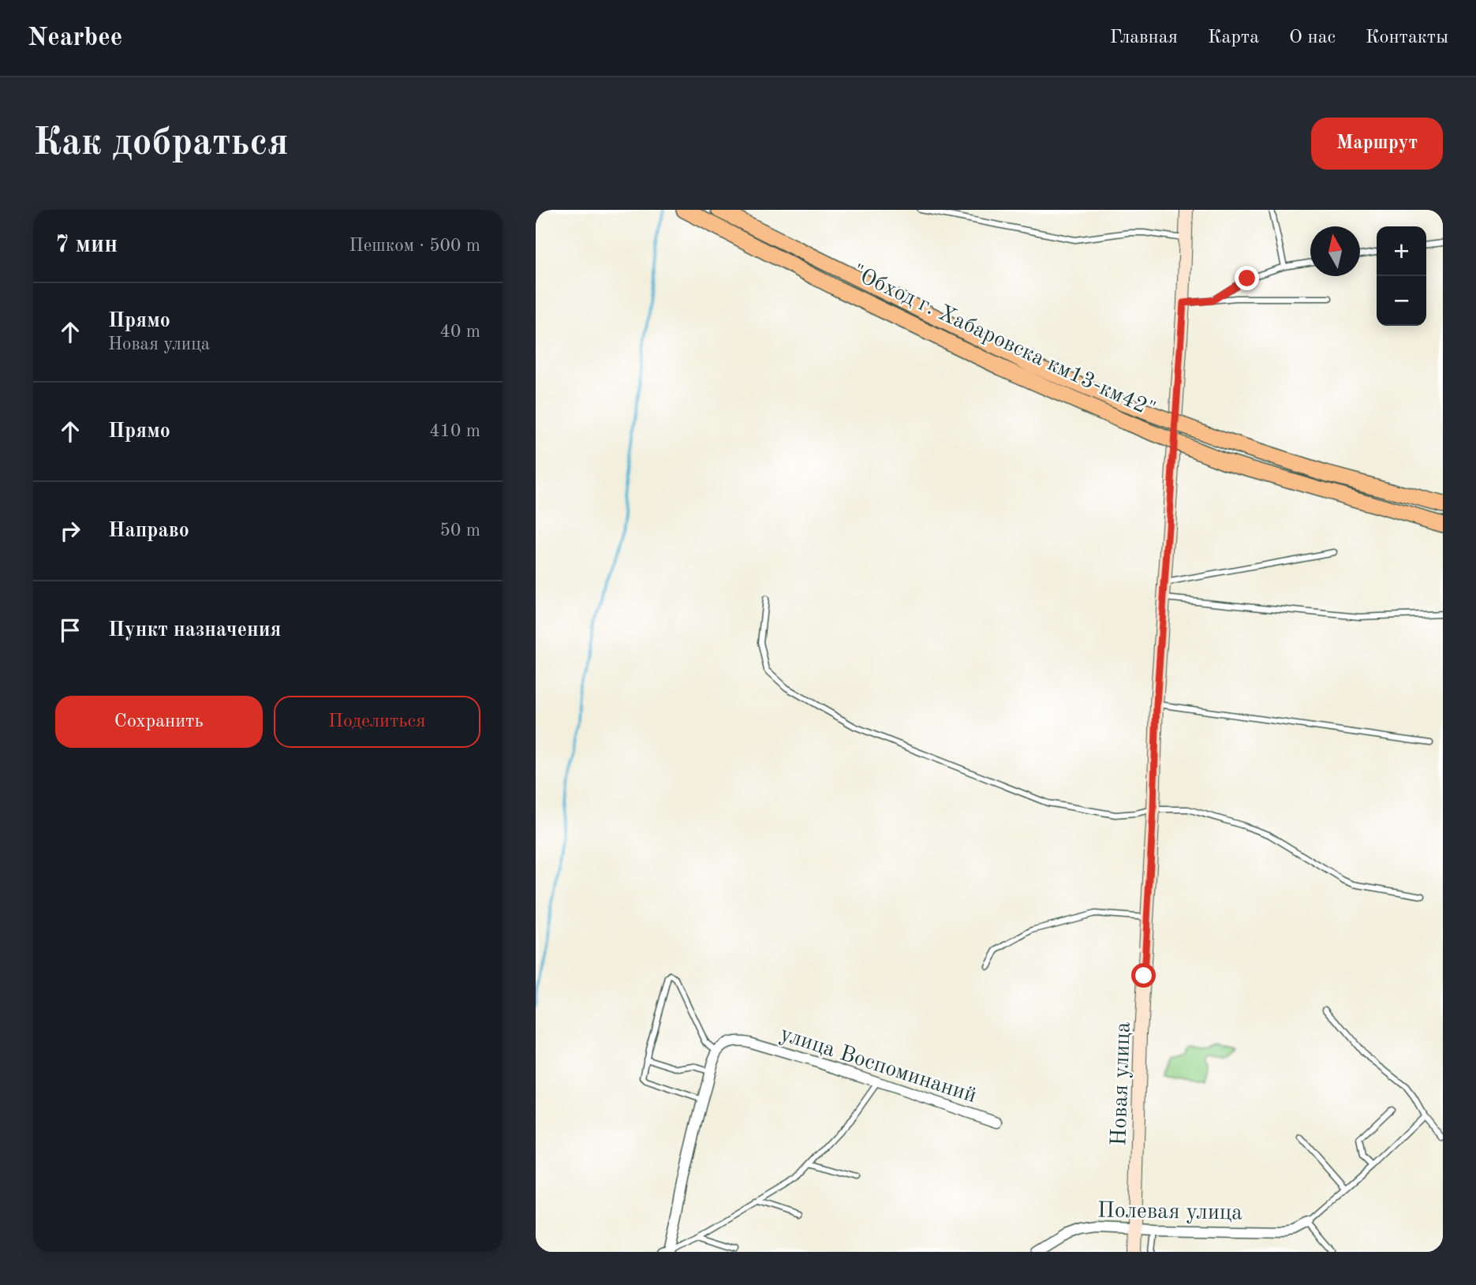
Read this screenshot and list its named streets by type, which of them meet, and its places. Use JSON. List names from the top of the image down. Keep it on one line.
{"streets":{"highway":["\"Обход г. Хабаровска км13-км42\""],"main road":["Новая улица"],"street":["улица Воспоминаний","Полевая улица"]},"crossings":[["Новая улица","Полевая улица"]],"north":"top","page":{"header":"Nearbee","nav":["Главная","Карта","О нас","Контакты"],"buttons":["Маршрут",["Сохранить","Поделиться"]],"title":"Как добраться","heading":["7 мин","Пешком · 500 m"],"map_buttons":["+","−"],"list":[["Прямо","Новая улица","40 m"],["Прямо","410 m"],["Направо","50 m"],"Пункт назначения"]}}
